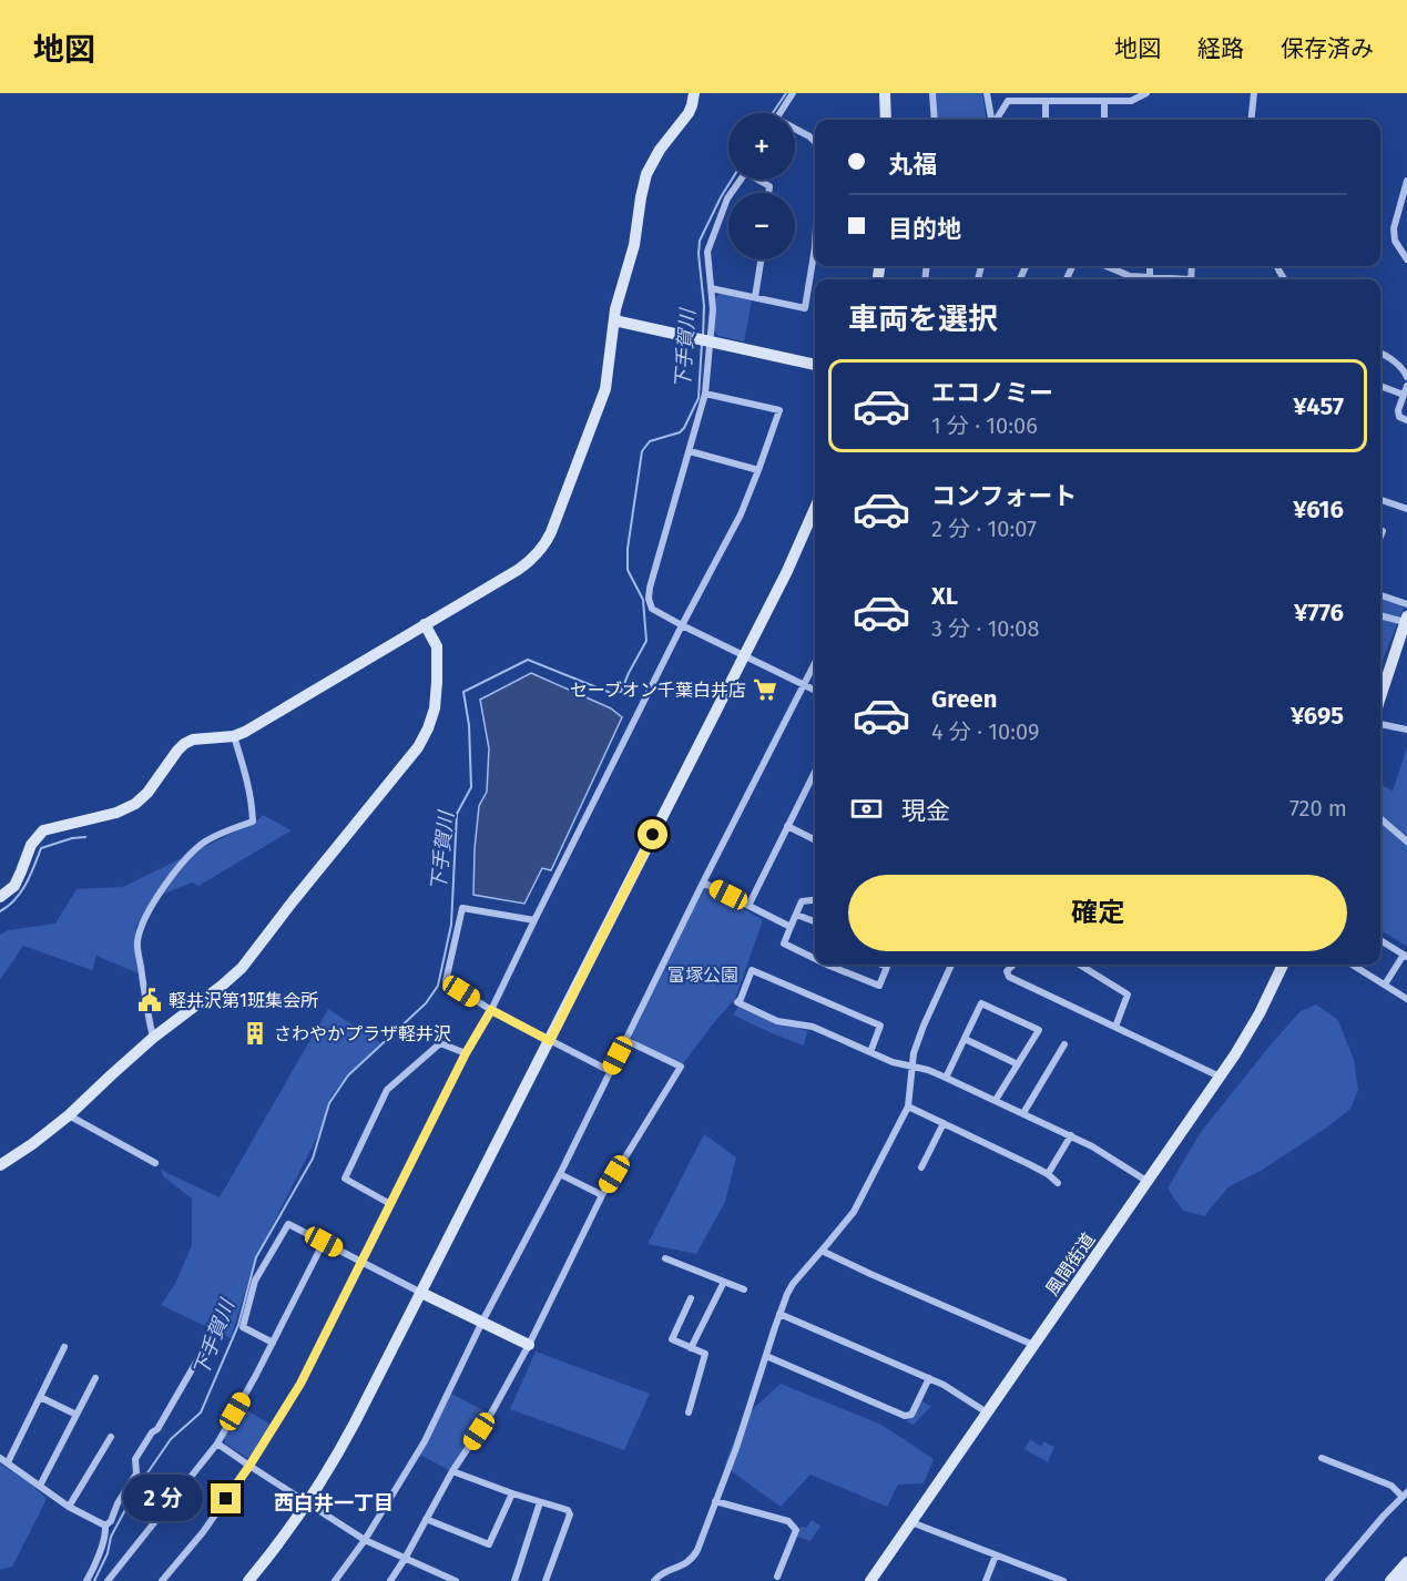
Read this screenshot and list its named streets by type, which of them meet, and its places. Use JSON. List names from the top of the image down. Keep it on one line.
{"streets":{"street":["風間街道"]},"districts":["西白井一丁目"],"water":["下手賀川"],"parks":["富塚公園"],"places":{"supermarket":["セーブオン千葉白井店"],"public building":["軽井沢第1班集会所"],"building":["さわやかプラザ軽井沢"]},"page":{"header":"地図","nav":["地図","経路","保存済み"],"map_buttons":["+","−"],"banner":["丸福","目的地"],"heading":"車両を選択","list":[{"name":"エコノミー","note":"1 分 · 10:06","value":"¥457"},{"name":"コンフォート","note":"2 分 · 10:07","value":"¥616"},{"name":"XL","note":"3 分 · 10:08","value":"¥776"},{"name":"Green","note":"4 分 · 10:09","value":"¥695"}],"pay":["現金","720 m"],"buttons":"確定","bubble":"2 分"}}
